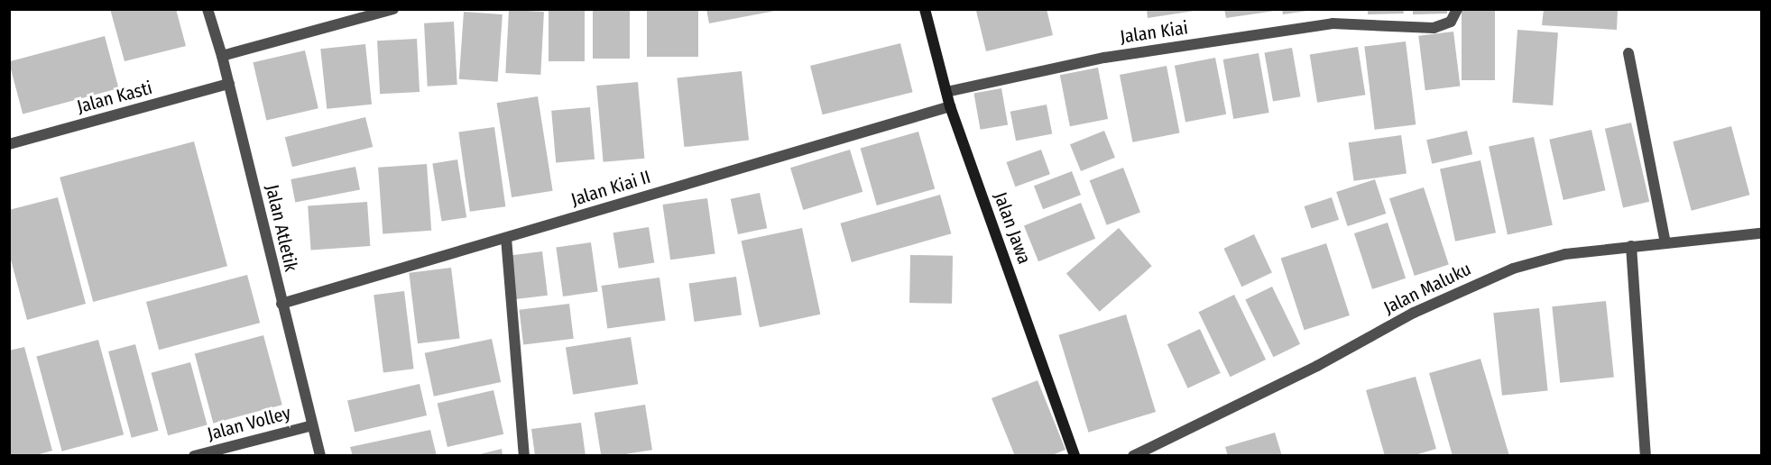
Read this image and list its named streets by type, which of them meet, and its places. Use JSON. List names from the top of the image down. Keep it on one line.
{"streets":{"street":["Jalan Kiai","Jalan Kasti","Jalan Kiai II","Jalan Atletik","Jalan Jawa","Jalan Maluku","Jalan Volley"]},"crossings":[["Jalan Kiai","Jalan Jawa"],["Jalan Kasti","Jalan Atletik"],["Jalan Kiai II","Jalan Atletik"],["Jalan Kiai II","Jalan Jawa"],["Jalan Atletik","Jalan Volley"]]}
